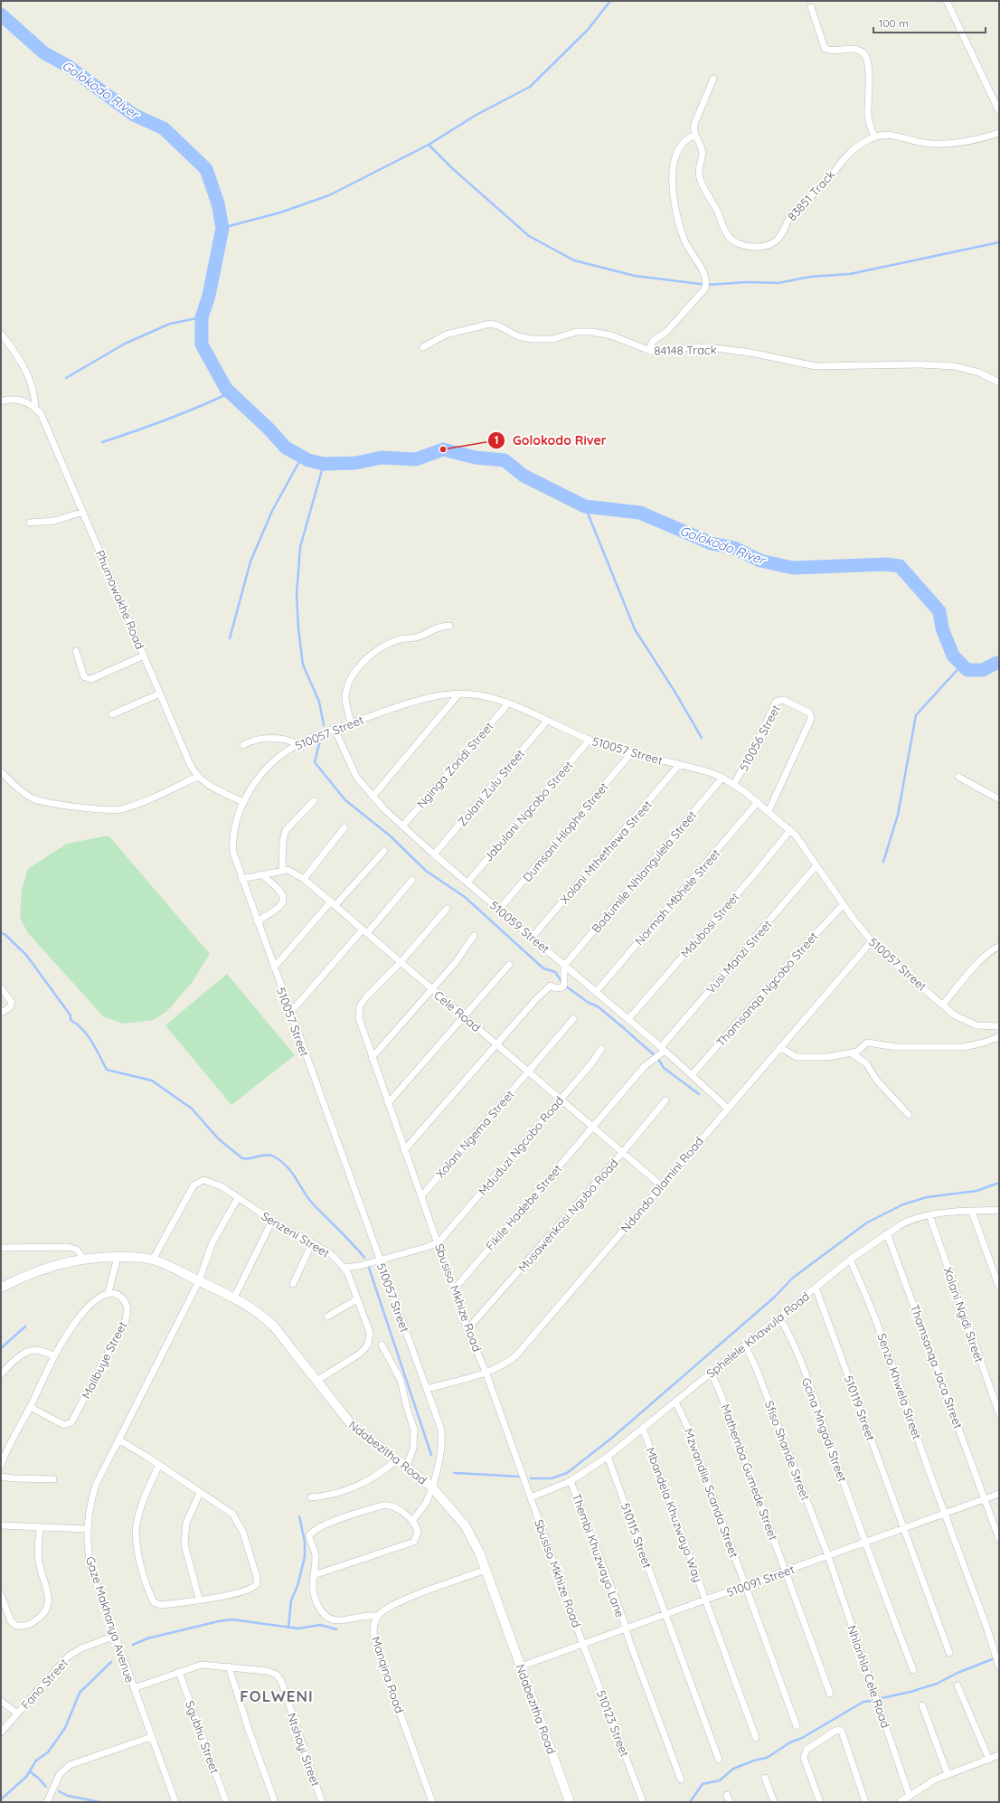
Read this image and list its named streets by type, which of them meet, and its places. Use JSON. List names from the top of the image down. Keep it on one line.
{"streets":{"street":["83851 Track","84148 Track","Phumowakhe Road","510057 Street","510056 Street","Nginga Zondi Street","Zolani Zulu Street","Jabulani Ngcobo Street","Dumsani Hlophe Street","Xolani Mthethewa Street","Badumile Nhlangulela Street","Normah Mbhele Street","Mdubosi Street","510059 Street","Vusi Manzi Street","Thamsanqa Ngcobo Street","Cele Road","Xolani Ngema Street","Mduduzi Ngcobo Road","Ndondo Dlamini Road","Fikile Hadebe Street","Musawenkosi Ngubo Road","Senzeni Street","Sbusiso Mkhize Road","Xolani Ngidi Street","Sphelele Khawula Road","Malibuye Street","Thamsanqa Jaca Street","Senzo Khwela Street","510119 Street","Gcina Mngadi Street","Sfiso Shande Street","Ndabezitha Road","Mathemba Gumede Street","Mzwandile Scanda Street","Mbandela Khuzwayo Way","510115 Street","Thembi Khuzwayo Lane","510091 Street","Gaze Makhanya Avenue","Manqina Road","Nhlanhla Cele Road","Fano Street","510123 Street","Sgubhu Street","Ntshoyi Street"]},"crossings":[["Phumowakhe Road","510057 Street"],["510057 Street","510056 Street"],["510057 Street","Nginga Zondi Street"],["510057 Street","Zolani Zulu Street"],["510057 Street","Jabulani Ngcobo Street"],["510057 Street","Dumsani Hlophe Street"],["510057 Street","Xolani Mthethewa Street"],["510057 Street","Badumile Nhlangulela Street"],["510057 Street","Normah Mbhele Street"],["510057 Street","Mdubosi Street"],["510057 Street","510059 Street"],["510057 Street","Vusi Manzi Street"],["510057 Street","Thamsanqa Ngcobo Street"],["510057 Street","Ndondo Dlamini Road"],["510057 Street","Ndabezitha Road"],["Nginga Zondi Street","510059 Street"],["Zolani Zulu Street","510059 Street"],["Jabulani Ngcobo Street","510059 Street"],["Dumsani Hlophe Street","510059 Street"],["Xolani Mthethewa Street","510059 Street"],["Badumile Nhlangulela Street","510059 Street"],["Normah Mbhele Street","510059 Street"],["Mdubosi Street","510059 Street"],["510059 Street","Vusi Manzi Street"],["510059 Street","Thamsanqa Ngcobo Street"],["510059 Street","Ndondo Dlamini Road"],["Cele Road","Xolani Ngema Street"],["Cele Road","Mduduzi Ngcobo Road"],["Cele Road","Ndondo Dlamini Road"],["Cele Road","Fikile Hadebe Street"],["Cele Road","Musawenkosi Ngubo Road"],["Cele Road","Sbusiso Mkhize Road"],["Xolani Ngema Street","Sbusiso Mkhize Road"],["Mduduzi Ngcobo Road","Sbusiso Mkhize Road"],["Ndondo Dlamini Road","Sbusiso Mkhize Road"],["Fikile Hadebe Street","Sbusiso Mkhize Road"],["Musawenkosi Ngubo Road","Sbusiso Mkhize Road"],["Senzeni Street","Ndabezitha Road"],["Senzeni Street","Gaze Makhanya Avenue"],["Sbusiso Mkhize Road","Sphelele Khawula Road"],["Sbusiso Mkhize Road","510091 Street"],["Sbusiso Mkhize Road","510123 Street"],["Xolani Ngidi Street","Sphelele Khawula Road"],["Sphelele Khawula Road","Thamsanqa Jaca Street"],["Sphelele Khawula Road","Senzo Khwela Street"],["Sphelele Khawula Road","510119 Street"],["Sphelele Khawula Road","Gcina Mngadi Street"],["Sphelele Khawula Road","Sfiso Shande Street"],["Sphelele Khawula Road","Mathemba Gumede Street"],["Sphelele Khawula Road","Mzwandile Scanda Street"],["Sphelele Khawula Road","Mbandela Khuzwayo Way"],["Sphelele Khawula Road","510115 Street"],["Sphelele Khawula Road","Thembi Khuzwayo Lane"],["Thamsanqa Jaca Street","510091 Street"],["Senzo Khwela Street","510091 Street"],["510119 Street","510091 Street"],["Gcina Mngadi Street","510091 Street"],["Sfiso Shande Street","510091 Street"],["Sfiso Shande Street","Nhlanhla Cele Road"],["Ndabezitha Road","510091 Street"],["Ndabezitha Road","Gaze Makhanya Avenue"],["Mathemba Gumede Street","510091 Street"],["Mzwandile Scanda Street","510091 Street"],["Mbandela Khuzwayo Way","510091 Street"],["510115 Street","510091 Street"],["Thembi Khuzwayo Lane","510091 Street"],["510091 Street","Nhlanhla Cele Road"],["510091 Street","510123 Street"],["Gaze Makhanya Avenue","Fano Street"],["Gaze Makhanya Avenue","Ntshoyi Street"],["Sgubhu Street","Ntshoyi Street"]],"districts":["FOLWENI"],"water":["Golokodo River"],"places":["Golokodo River"],"scale_bar":"100 m"}
